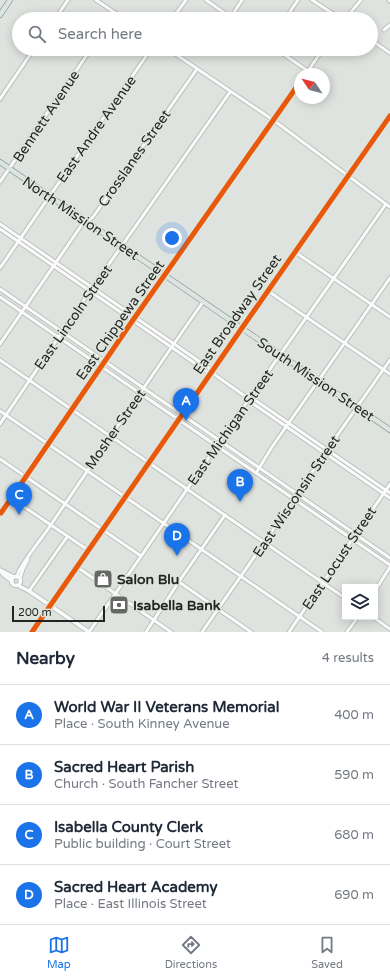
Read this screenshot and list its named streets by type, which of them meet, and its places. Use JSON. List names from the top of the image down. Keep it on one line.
{"streets":{"main road":["North Mission Street","South Mission Street"],"street":["Bennett Avenue","East Andre Avenue","Crosslanes Street","East Broadway Street","East Lincoln Street","East Chippewa Street","East Michigan Street","Mosher Street","East Wisconsin Street","East Locust Street"]},"crossings":[["Bennett Avenue","North Mission Street"],["East Andre Avenue","North Mission Street"],["Crosslanes Street","North Mission Street"],["North Mission Street","East Broadway Street"],["North Mission Street","East Lincoln Street"],["North Mission Street","East Chippewa Street"],["North Mission Street","South Mission Street"],["North Mission Street","Mosher Street"],["East Broadway Street","South Mission Street"],["South Mission Street","East Michigan Street"],["South Mission Street","East Wisconsin Street"]],"places":{"shop":["Salon Blu"],"bank":["Isabella Bank"]},"scale_bar":"200 m","north":"top left","page":{"search":"Search here","pins":["A","B","C","D"],"scale":"200 m","heading":["Nearby","4 results"],"list":[{"mark":"A","name":"World War II Veterans Memorial","note":"Place · South Kinney Avenue","value":"400 m"},{"mark":"B","name":"Sacred Heart Parish","note":"Church · South Fancher Street","value":"590 m"},{"mark":"C","name":"Isabella County Clerk","note":"Public building · Court Street","value":"680 m"},{"mark":"D","name":"Sacred Heart Academy","note":"Place · East Illinois Street","value":"690 m"}],"nav":["Map","Directions","Saved"]}}
